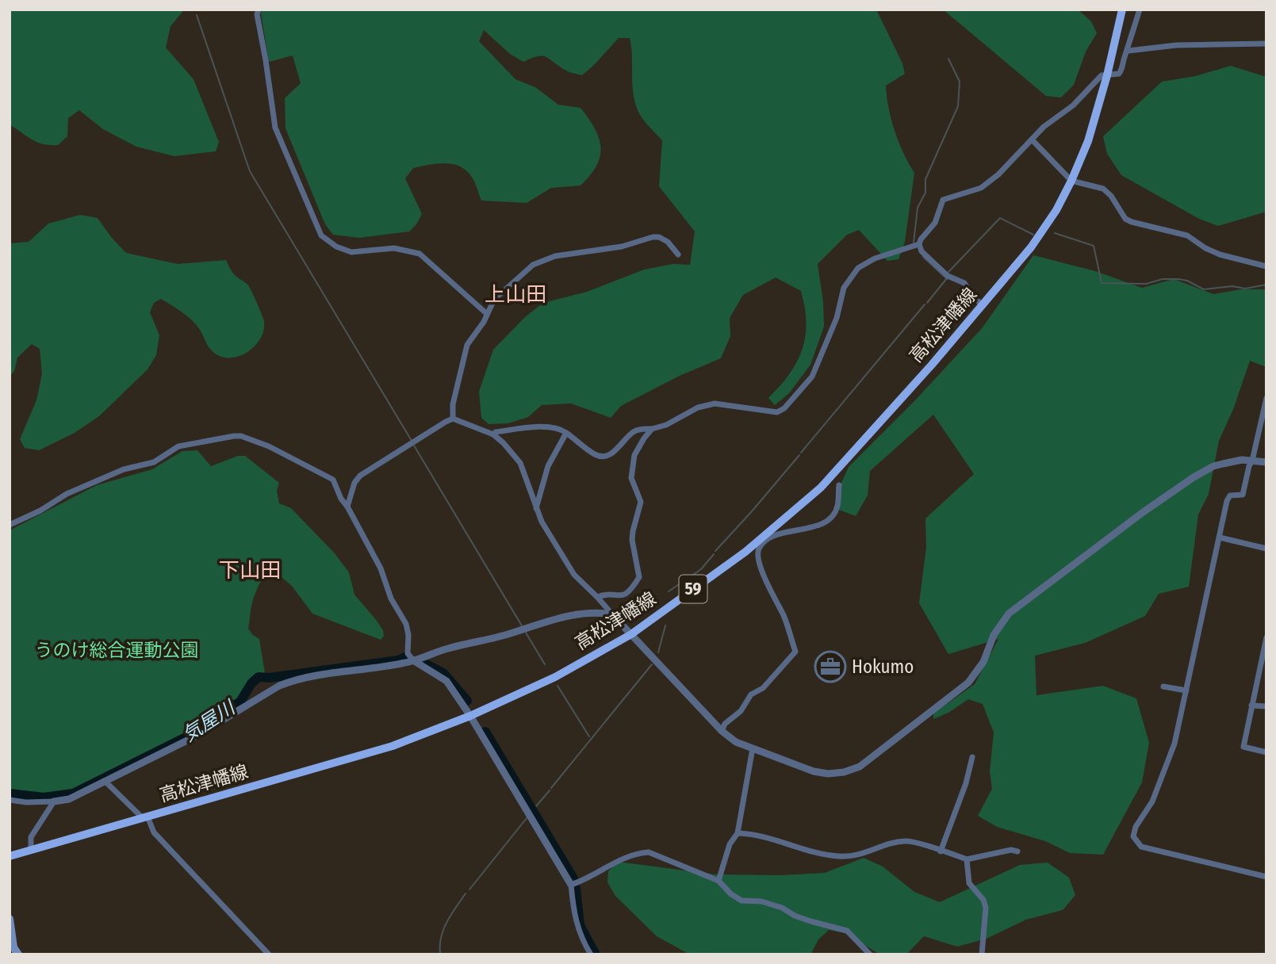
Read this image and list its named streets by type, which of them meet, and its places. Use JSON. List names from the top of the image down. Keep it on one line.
{"streets":{"main road":["高松津幡線","59"]},"districts":["上山田","下山田"],"water":["気屋川"],"parks":["うのけ総合運動公園"],"places":{"office":["Hokumo"]}}
